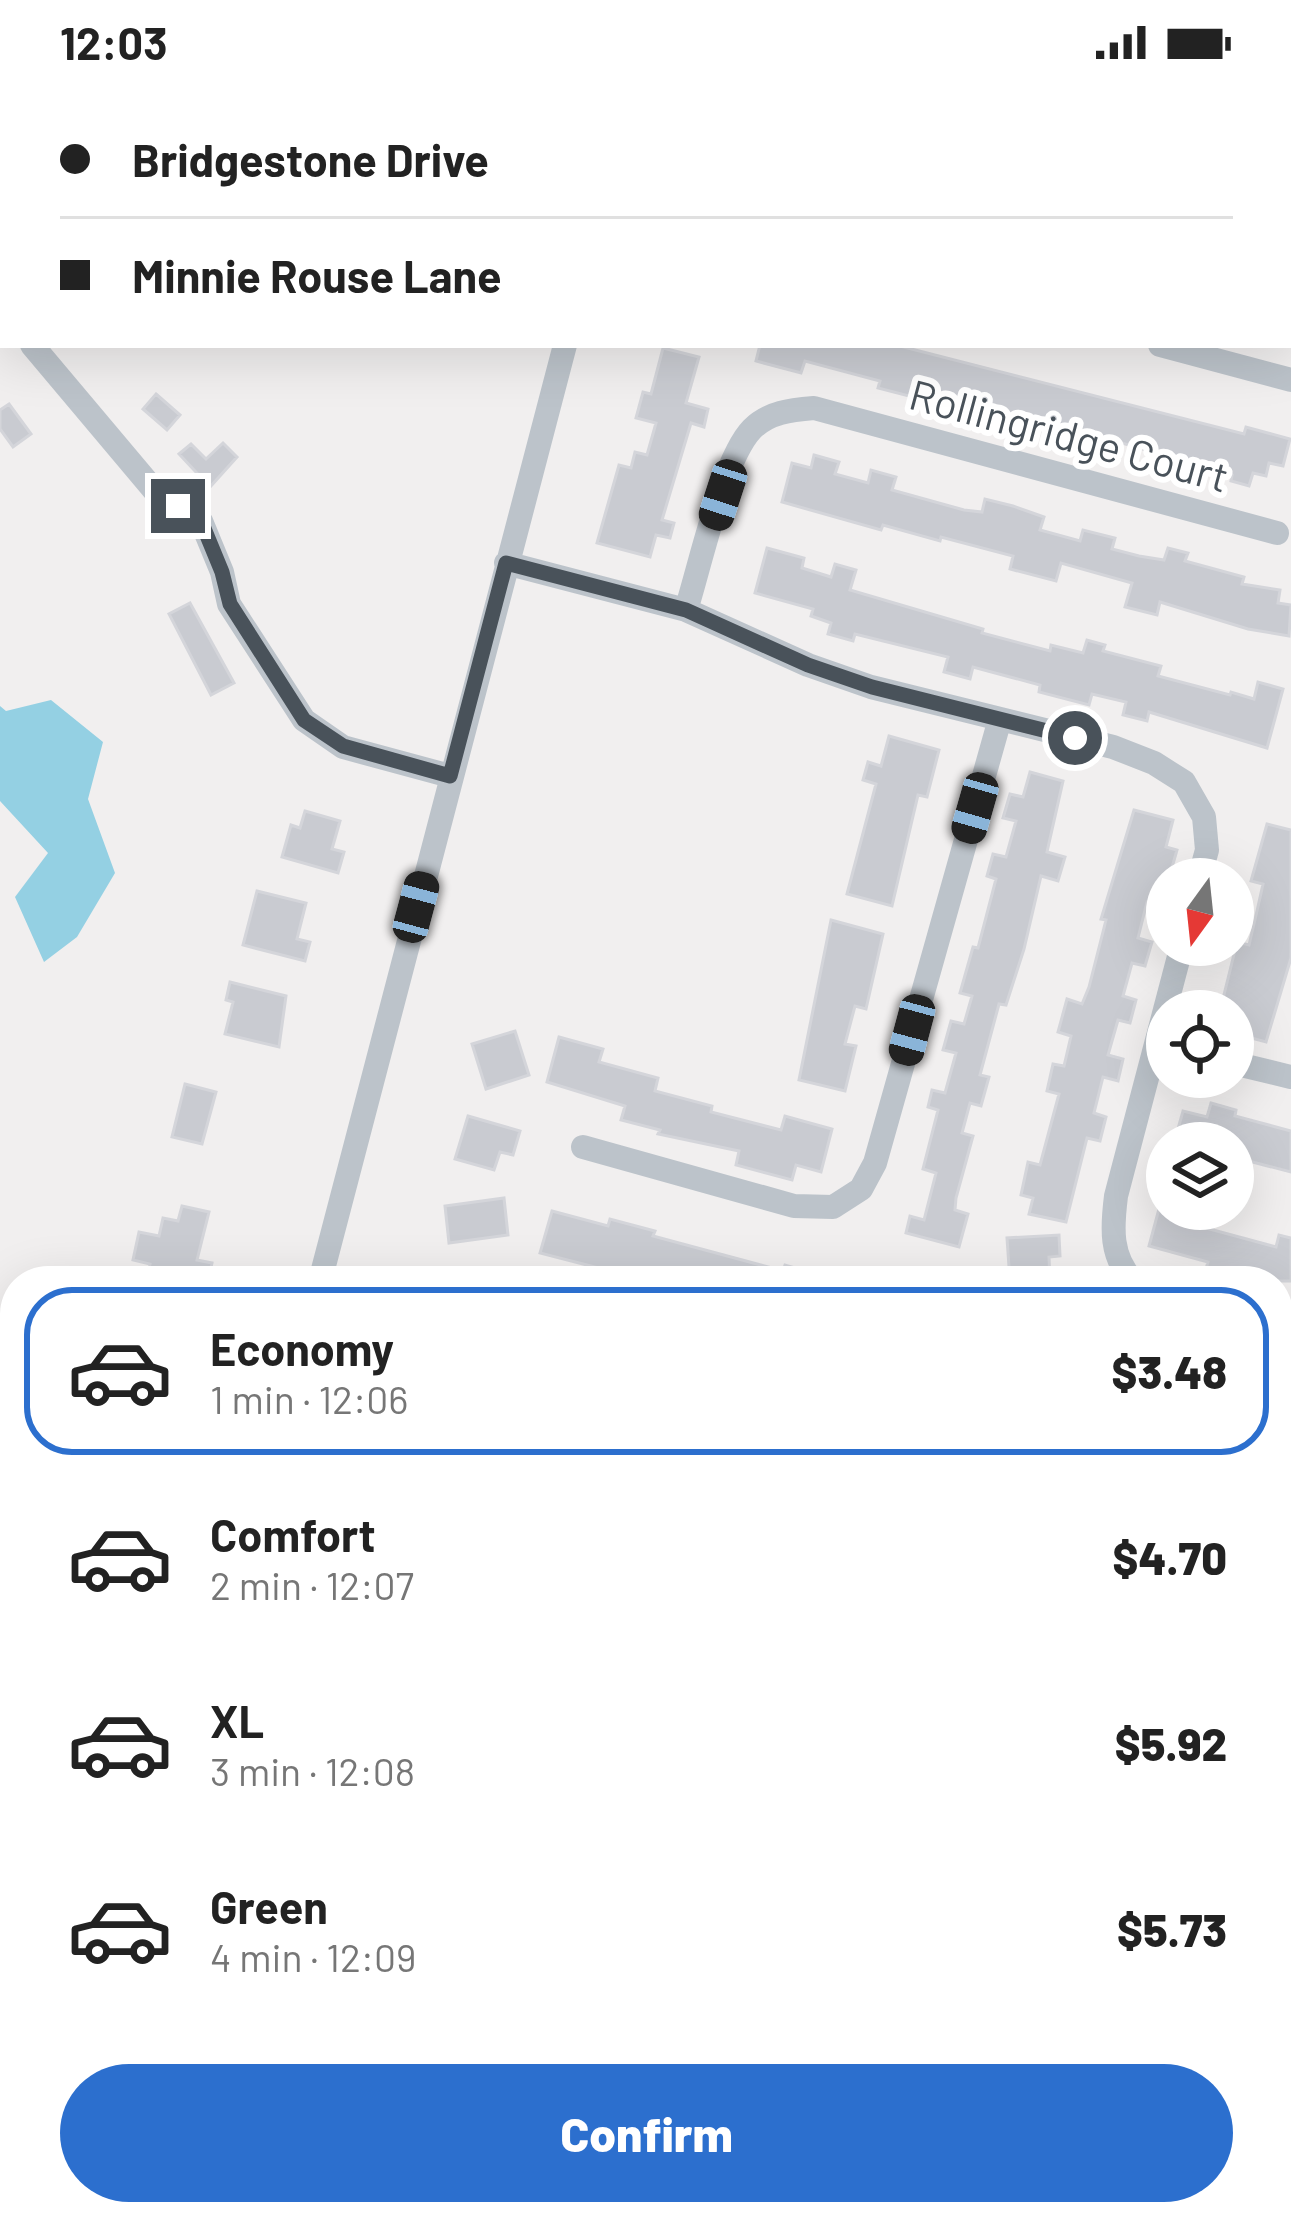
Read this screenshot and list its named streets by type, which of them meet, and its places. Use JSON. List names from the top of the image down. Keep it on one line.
{"streets":{"street":["Rollingridge Court"]},"north":"bottom","page":{"status":"12:03","banner":["Bridgestone Drive","Minnie Rouse Lane"],"list":[{"name":"Economy","note":"1 min · 12:06","value":"$3.48"},{"name":"Comfort","note":"2 min · 12:07","value":"$4.70"},{"name":"XL","note":"3 min · 12:08","value":"$5.92"},{"name":"Green","note":"4 min · 12:09","value":"$5.73"}],"buttons":"Confirm"}}
